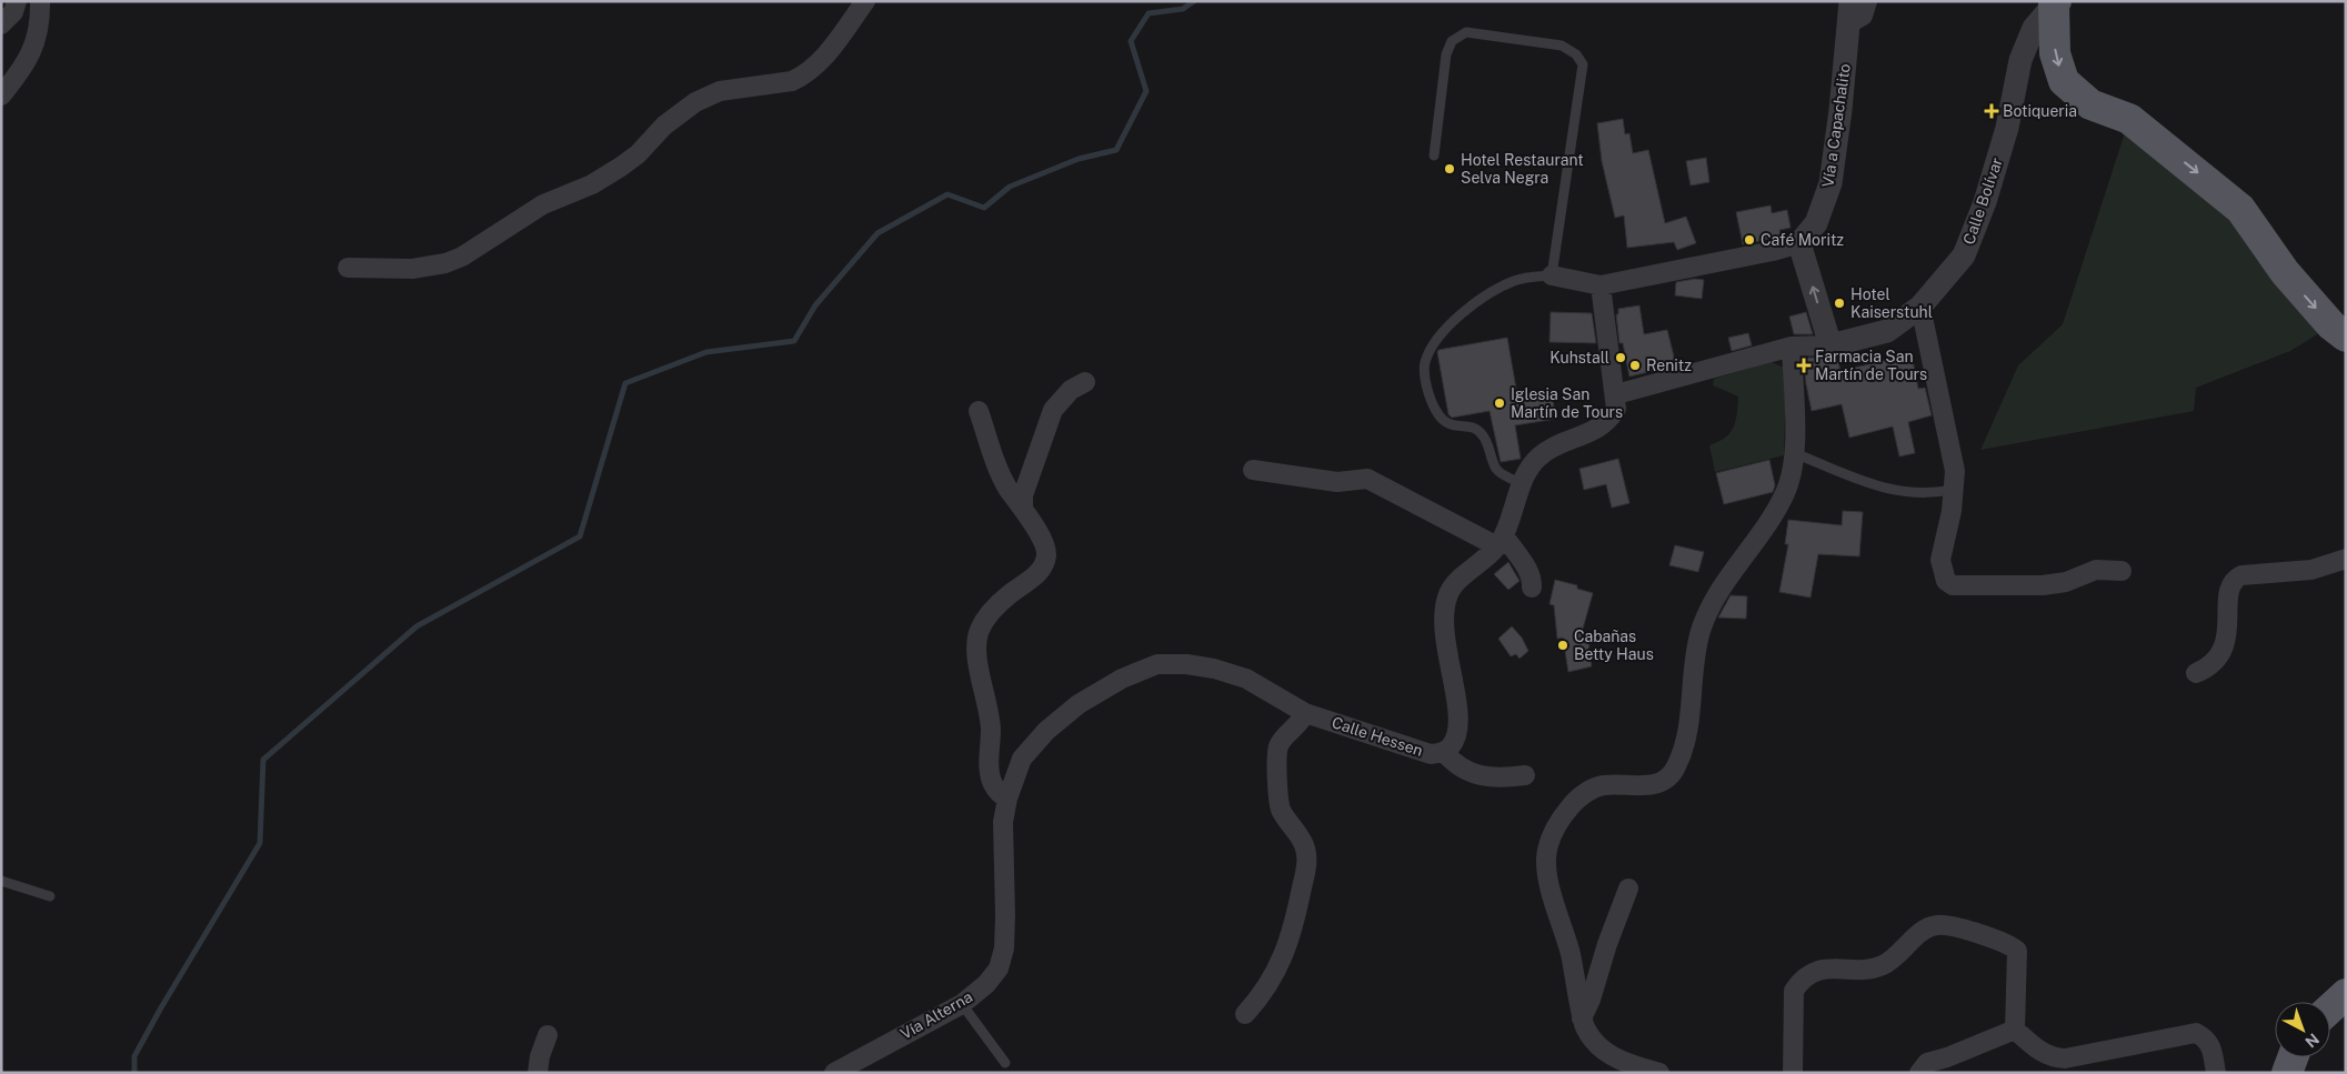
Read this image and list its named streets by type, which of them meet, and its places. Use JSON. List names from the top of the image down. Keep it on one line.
{"streets":{"street":["Vía a Capachalito","Calle Bolívar","Calle Hessen","Vía Alterna"]},"crossings":[["Calle Bolívar","Calle Hessen"],["Calle Hessen","Vía Alterna"]],"places":{"health":["Botiqueria","Farmacia San Martín de Tours"],"other":["Hotel Restaurant Selva Negra","Café Moritz","Hotel Kaiserstuhl","Kuhstall","Renitz","Iglesia San Martín de Tours","Cabañas Betty Haus"]},"north":"bottom right"}
